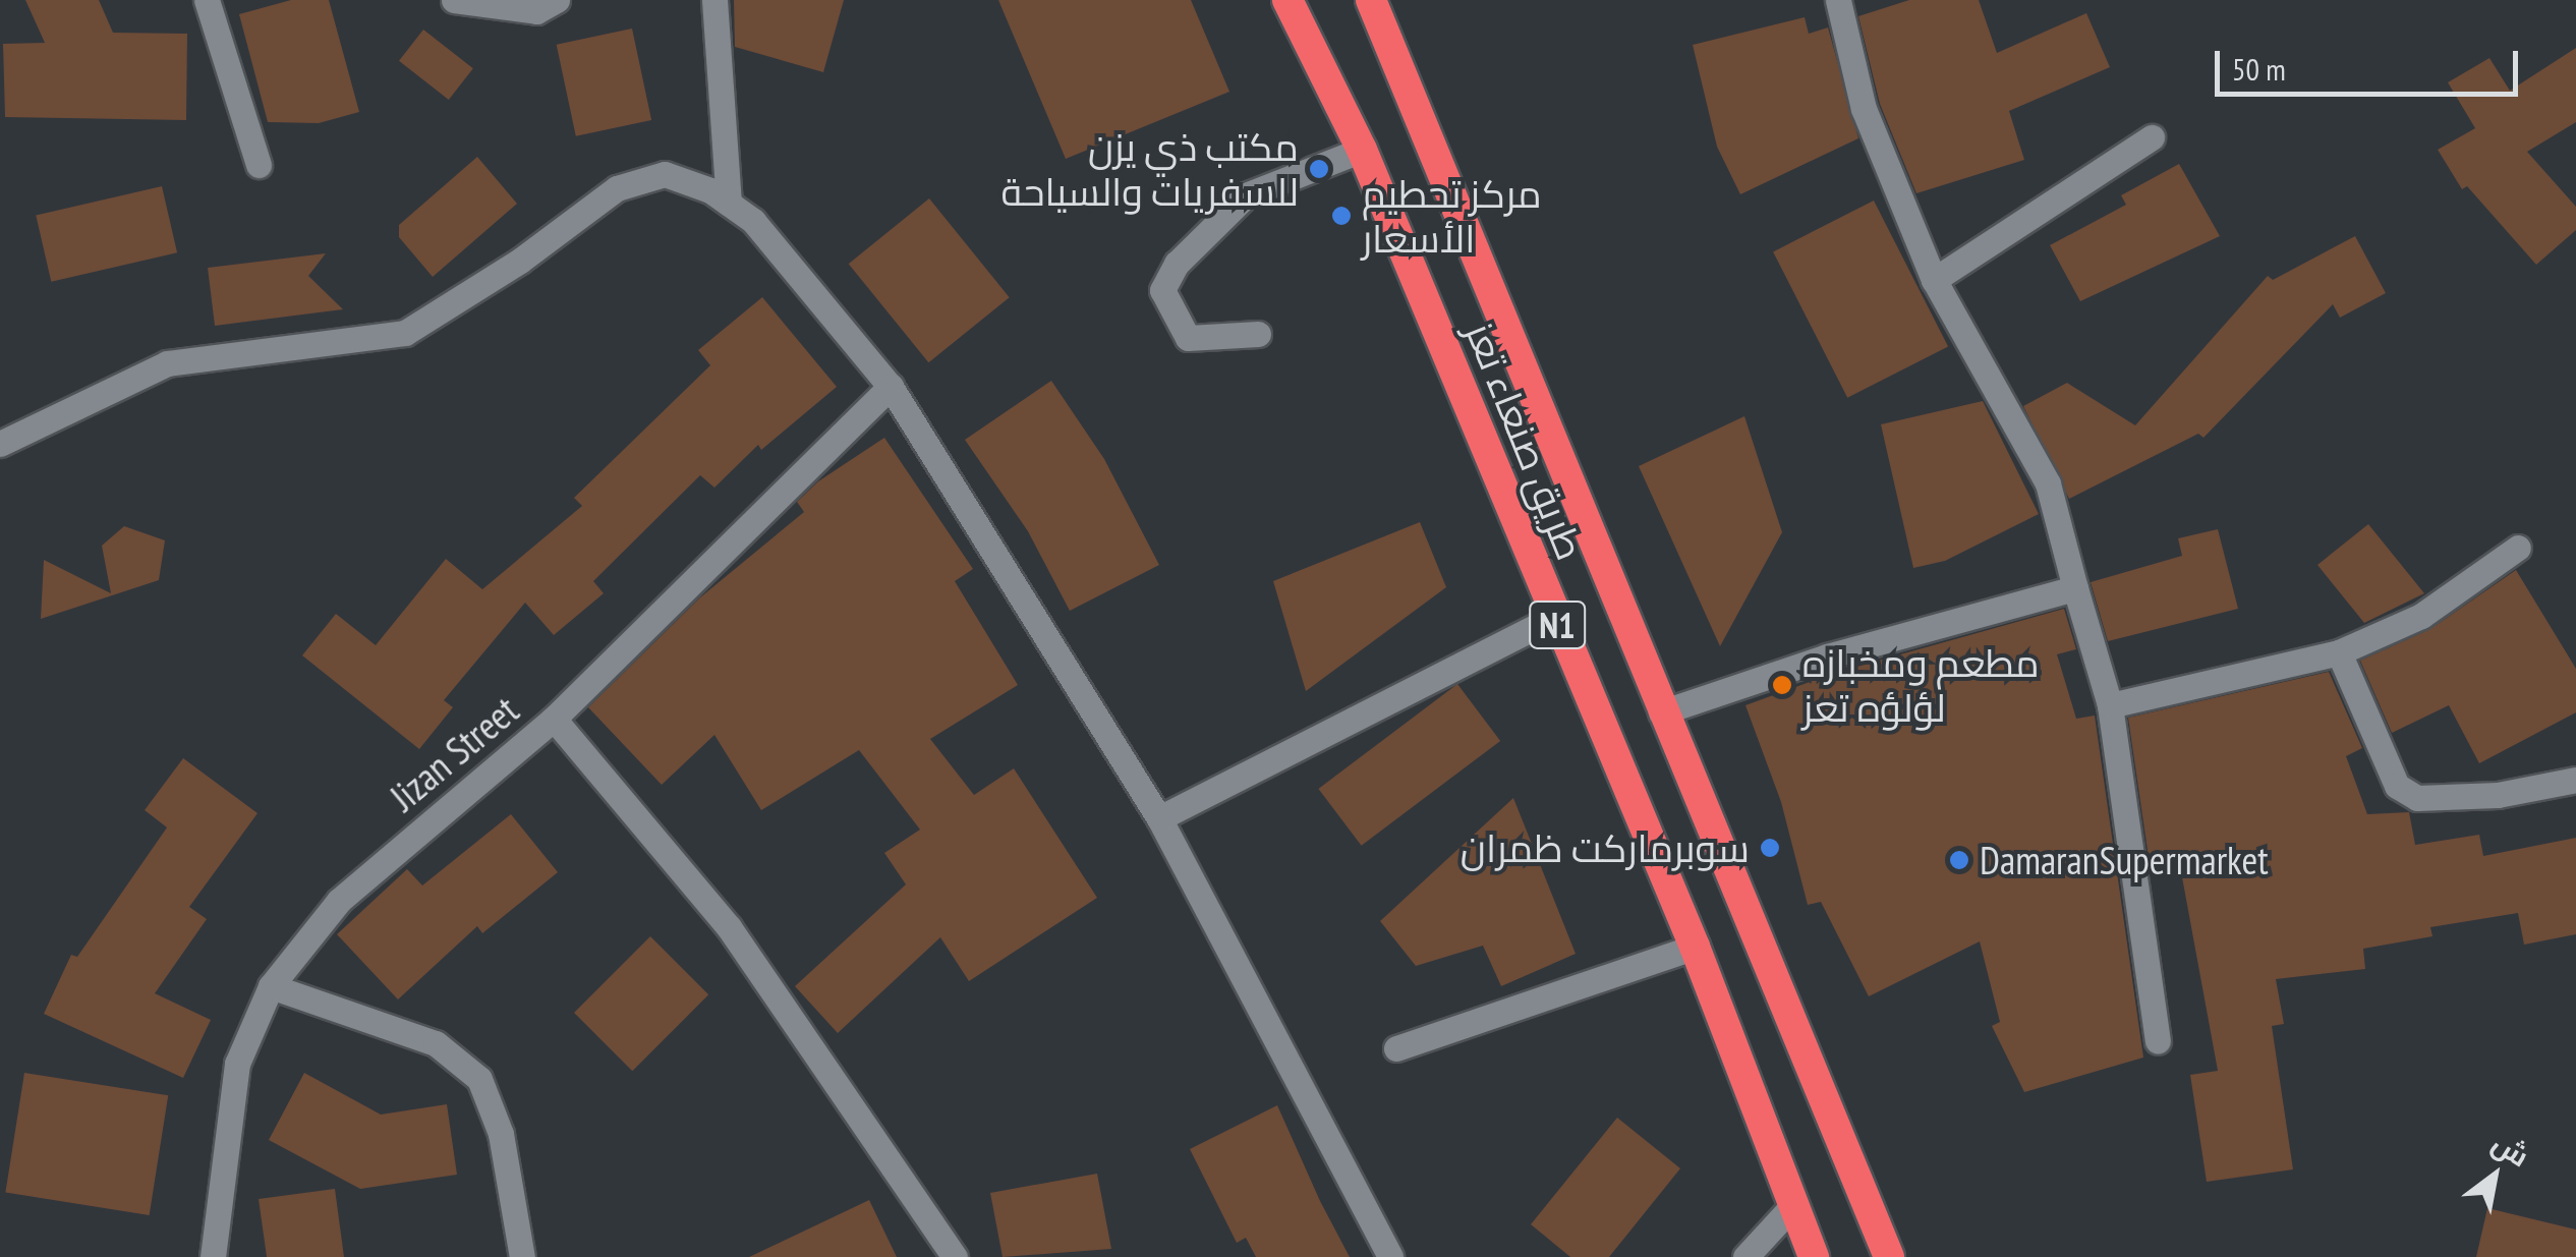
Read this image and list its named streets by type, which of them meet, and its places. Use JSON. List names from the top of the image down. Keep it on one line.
{"streets":{"highway":["طريق صنعاء تعز","N1"],"street":["Jizan Street"]},"places":["مكتب ذي يزن للسفريات والسياحة","مركز تحطيم الأسعار","مطعم ومخبازه لؤلؤه تعز","سوبرماركت ظمران","DamaranSupermarket"],"scale_bar":"50 m","north":"top right"}
